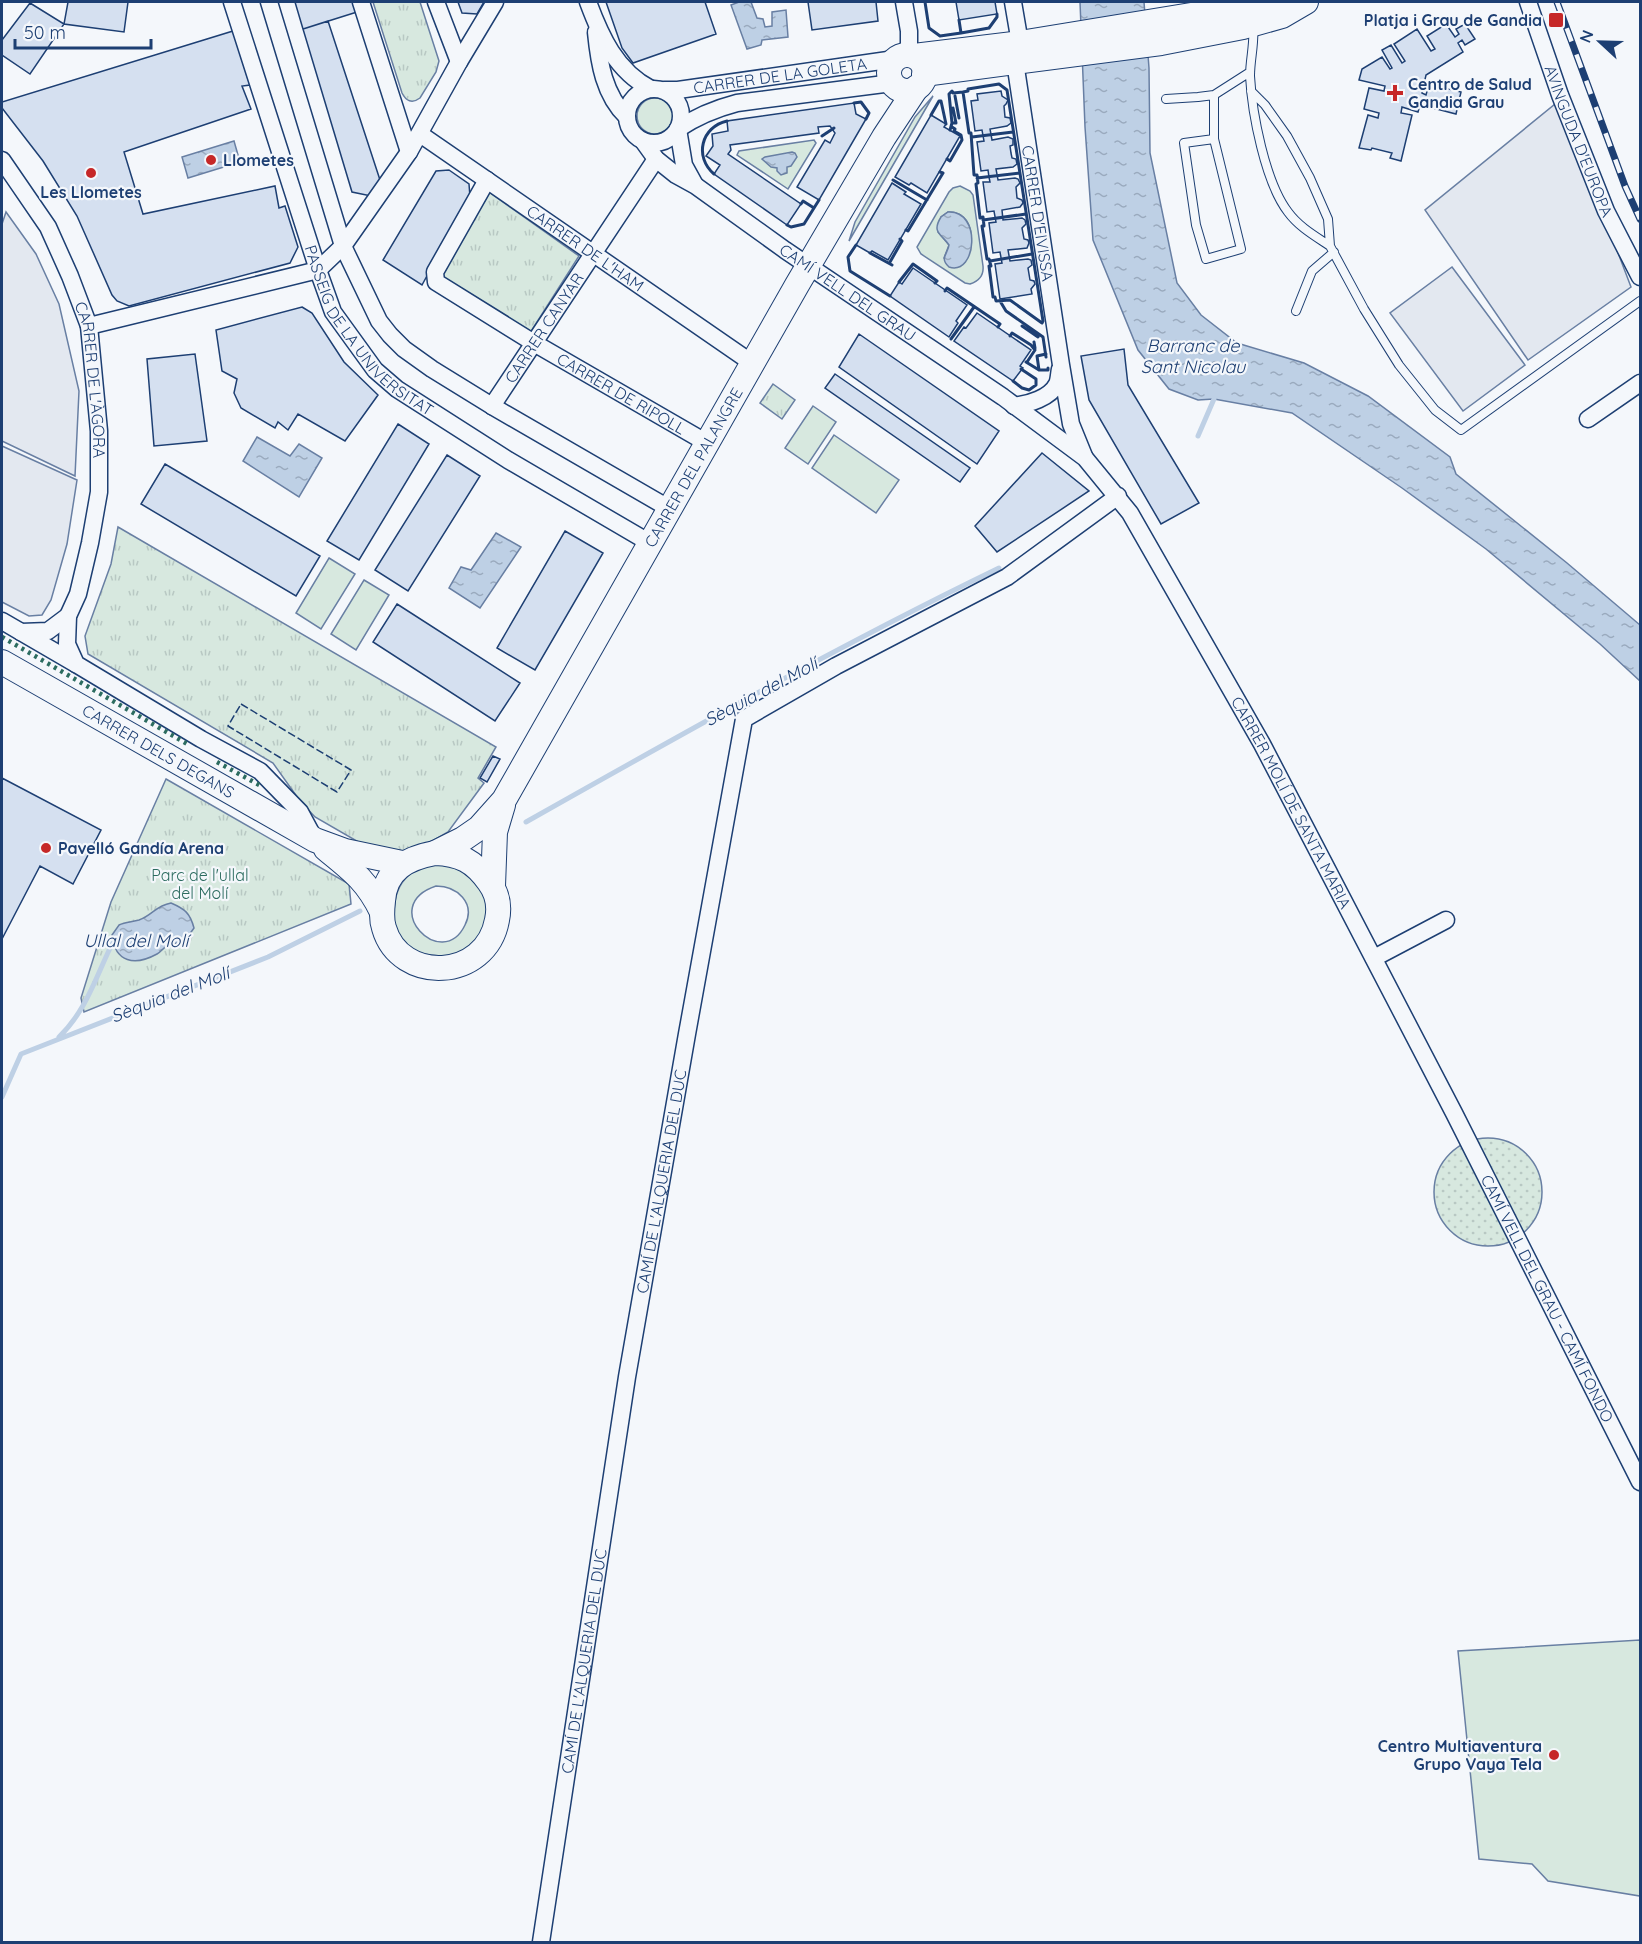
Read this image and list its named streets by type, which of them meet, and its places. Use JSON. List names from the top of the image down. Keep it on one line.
{"streets":{"street":["CARRER DE LA GOLETA","AVINGUDA D'EUROPA","CARRER D'EIVISSA","CARRER DE L'HAM","CAMÍ VELL DEL GRAU","PASSEIG DE LA UNIVERSITAT","CARRER CANYAR","CARRER DE L'ÀGORA","CARRER DE RIPOLL","CARRER DEL PALANGRE","CARRER DELS DEGANS","CARRER MOLÍ DE SANTA MARIA","CAMÍ DE L'ALQUERIA DEL DUC","CAMÍ VELL DEL GRAU - CAMÍ FONDO"]},"crossings":[["CARRER DE LA GOLETA","CARRER D'EIVISSA"],["CARRER DE LA GOLETA","CAMÍ VELL DEL GRAU"],["CARRER DE LA GOLETA","CARRER DEL PALANGRE"],["CARRER D'EIVISSA","CAMÍ VELL DEL GRAU"],["CARRER D'EIVISSA","CARRER MOLÍ DE SANTA MARIA"],["CARRER D'EIVISSA","CAMÍ DE L'ALQUERIA DEL DUC"],["CARRER DE L'HAM","CARRER CANYAR"],["CARRER DE L'HAM","CARRER DE RIPOLL"],["CARRER DE L'HAM","CARRER DEL PALANGRE"],["CAMÍ VELL DEL GRAU","CARRER CANYAR"],["CAMÍ VELL DEL GRAU","CARRER DEL PALANGRE"],["PASSEIG DE LA UNIVERSITAT","CARRER CANYAR"],["PASSEIG DE LA UNIVERSITAT","CARRER DEL PALANGRE"],["CARRER CANYAR","CARRER DE RIPOLL"],["CARRER DE RIPOLL","CARRER DEL PALANGRE"],["CARRER DEL PALANGRE","CARRER DELS DEGANS"],["CARRER MOLÍ DE SANTA MARIA","CAMÍ DE L'ALQUERIA DEL DUC"],["CARRER MOLÍ DE SANTA MARIA","CAMÍ VELL DEL GRAU - CAMÍ FONDO"]],"water":["Barranc de Sant Nicolau","Sèquia del Molí","Ullal del Molí"],"parks":["Parc de l'ullal del Molí"],"places":{"transit":["Platja i Grau de Gandia"],"health":["Centro de Salud Gandia Grau"],"other":["Llometes","Les Llometes","Pavelló Gandía Arena","Centro Multiaventura Grupo Vaya Tela"]},"scale_bar":"50 m","north":"left"}
